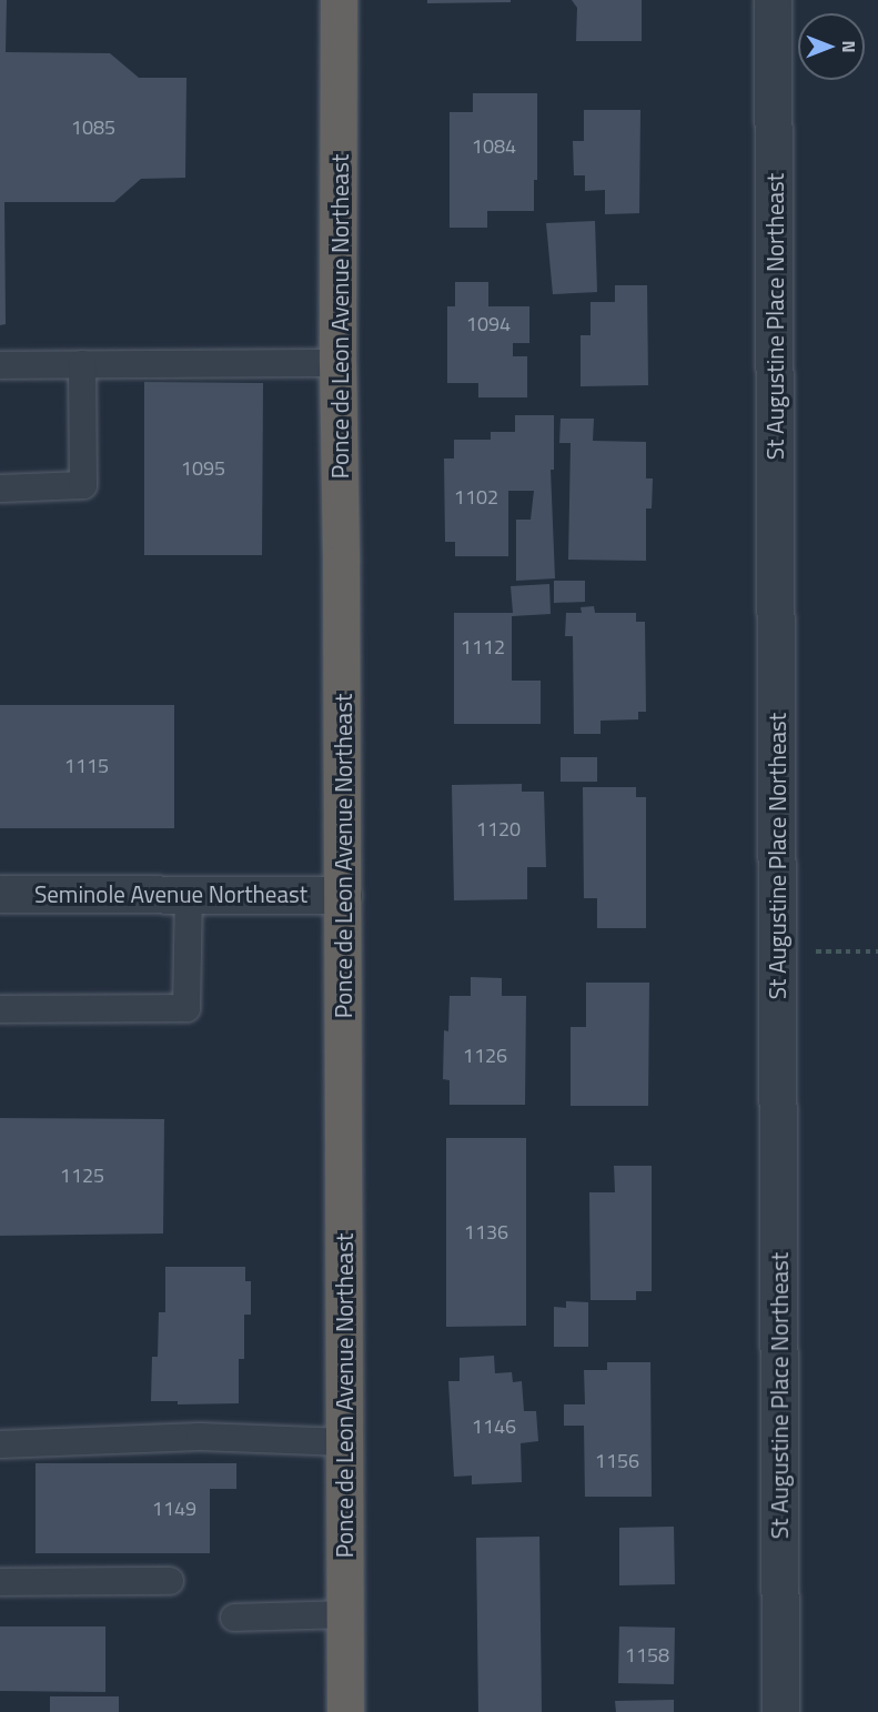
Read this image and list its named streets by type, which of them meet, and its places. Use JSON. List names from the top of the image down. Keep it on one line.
{"streets":{"highway":["Ponce de Leon Avenue Northeast"],"street":["St Augustine Place Northeast","Seminole Avenue Northeast"]},"crossings":[["Ponce de Leon Avenue Northeast","Seminole Avenue Northeast"]],"house_numbers":["1085","1084","1094","1095","1102","1112","1115","1120","1126","1125","1136","1146","1156","1149","1158"],"north":"right"}
